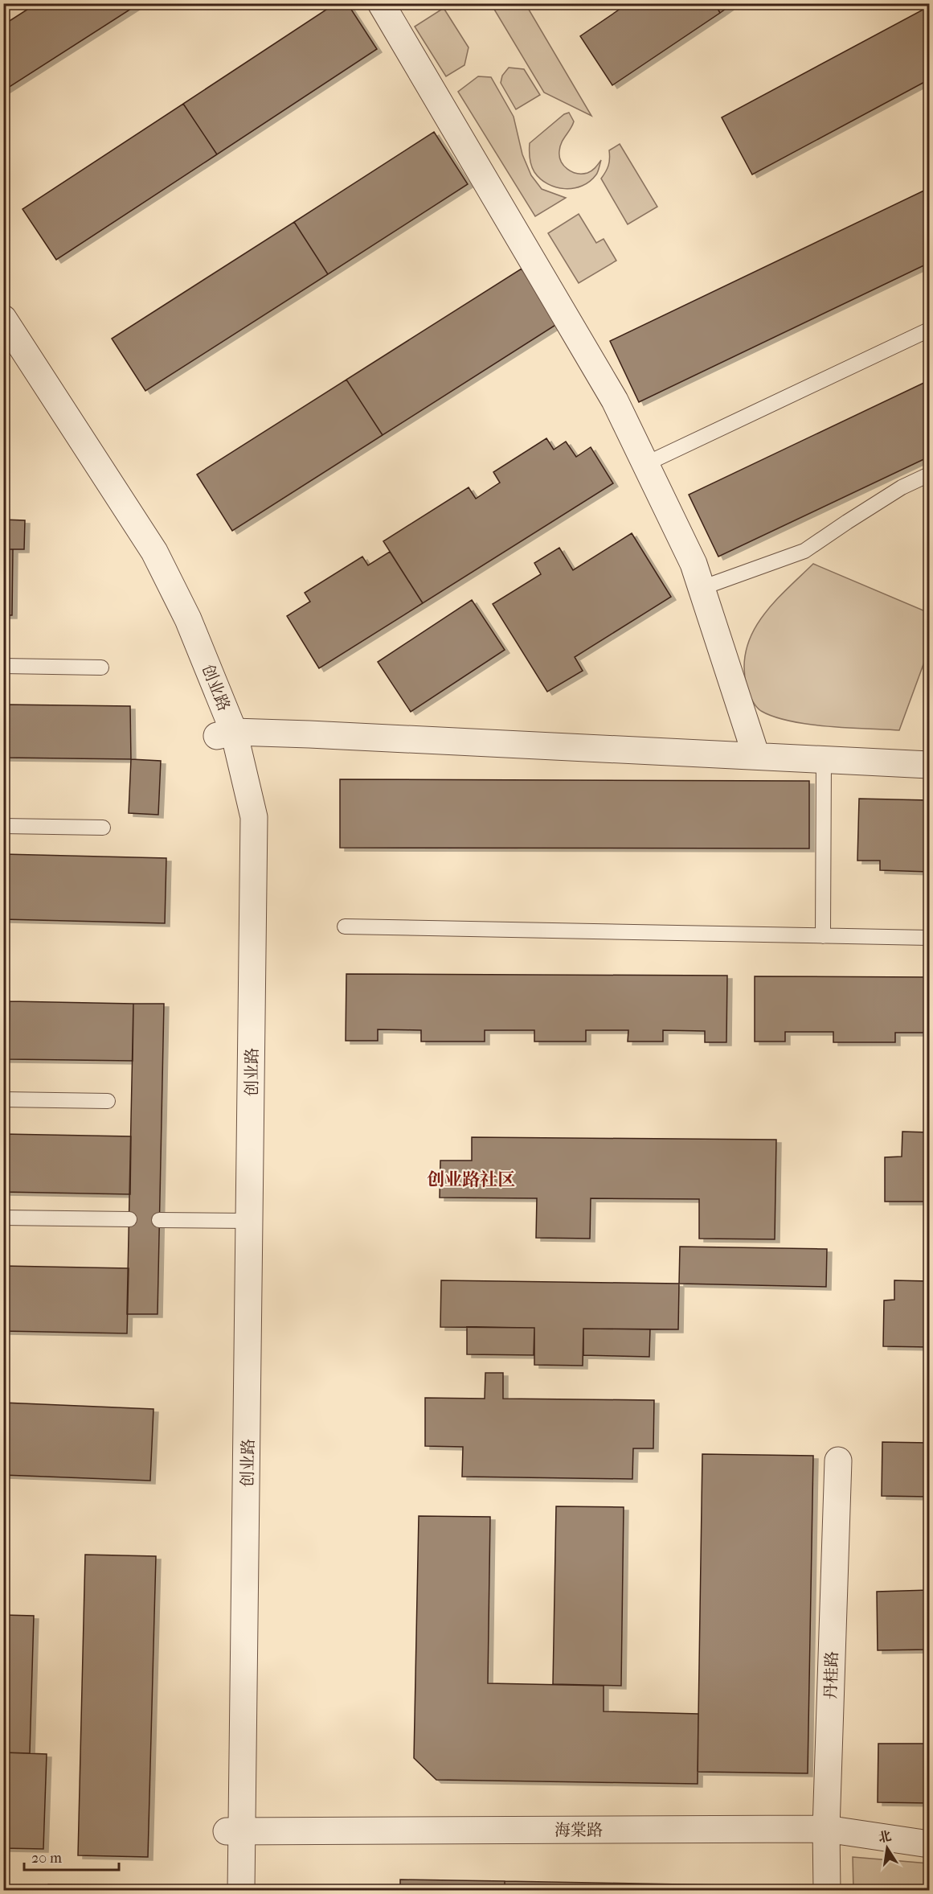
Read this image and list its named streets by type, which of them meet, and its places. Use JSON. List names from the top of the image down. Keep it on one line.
{"streets":{"street":["创业路","丹桂路","海棠路"]},"crossings":[["创业路","海棠路"],["丹桂路","海棠路"]],"districts":["创业路社区"],"scale_bar":"20 m","north":"top"}
